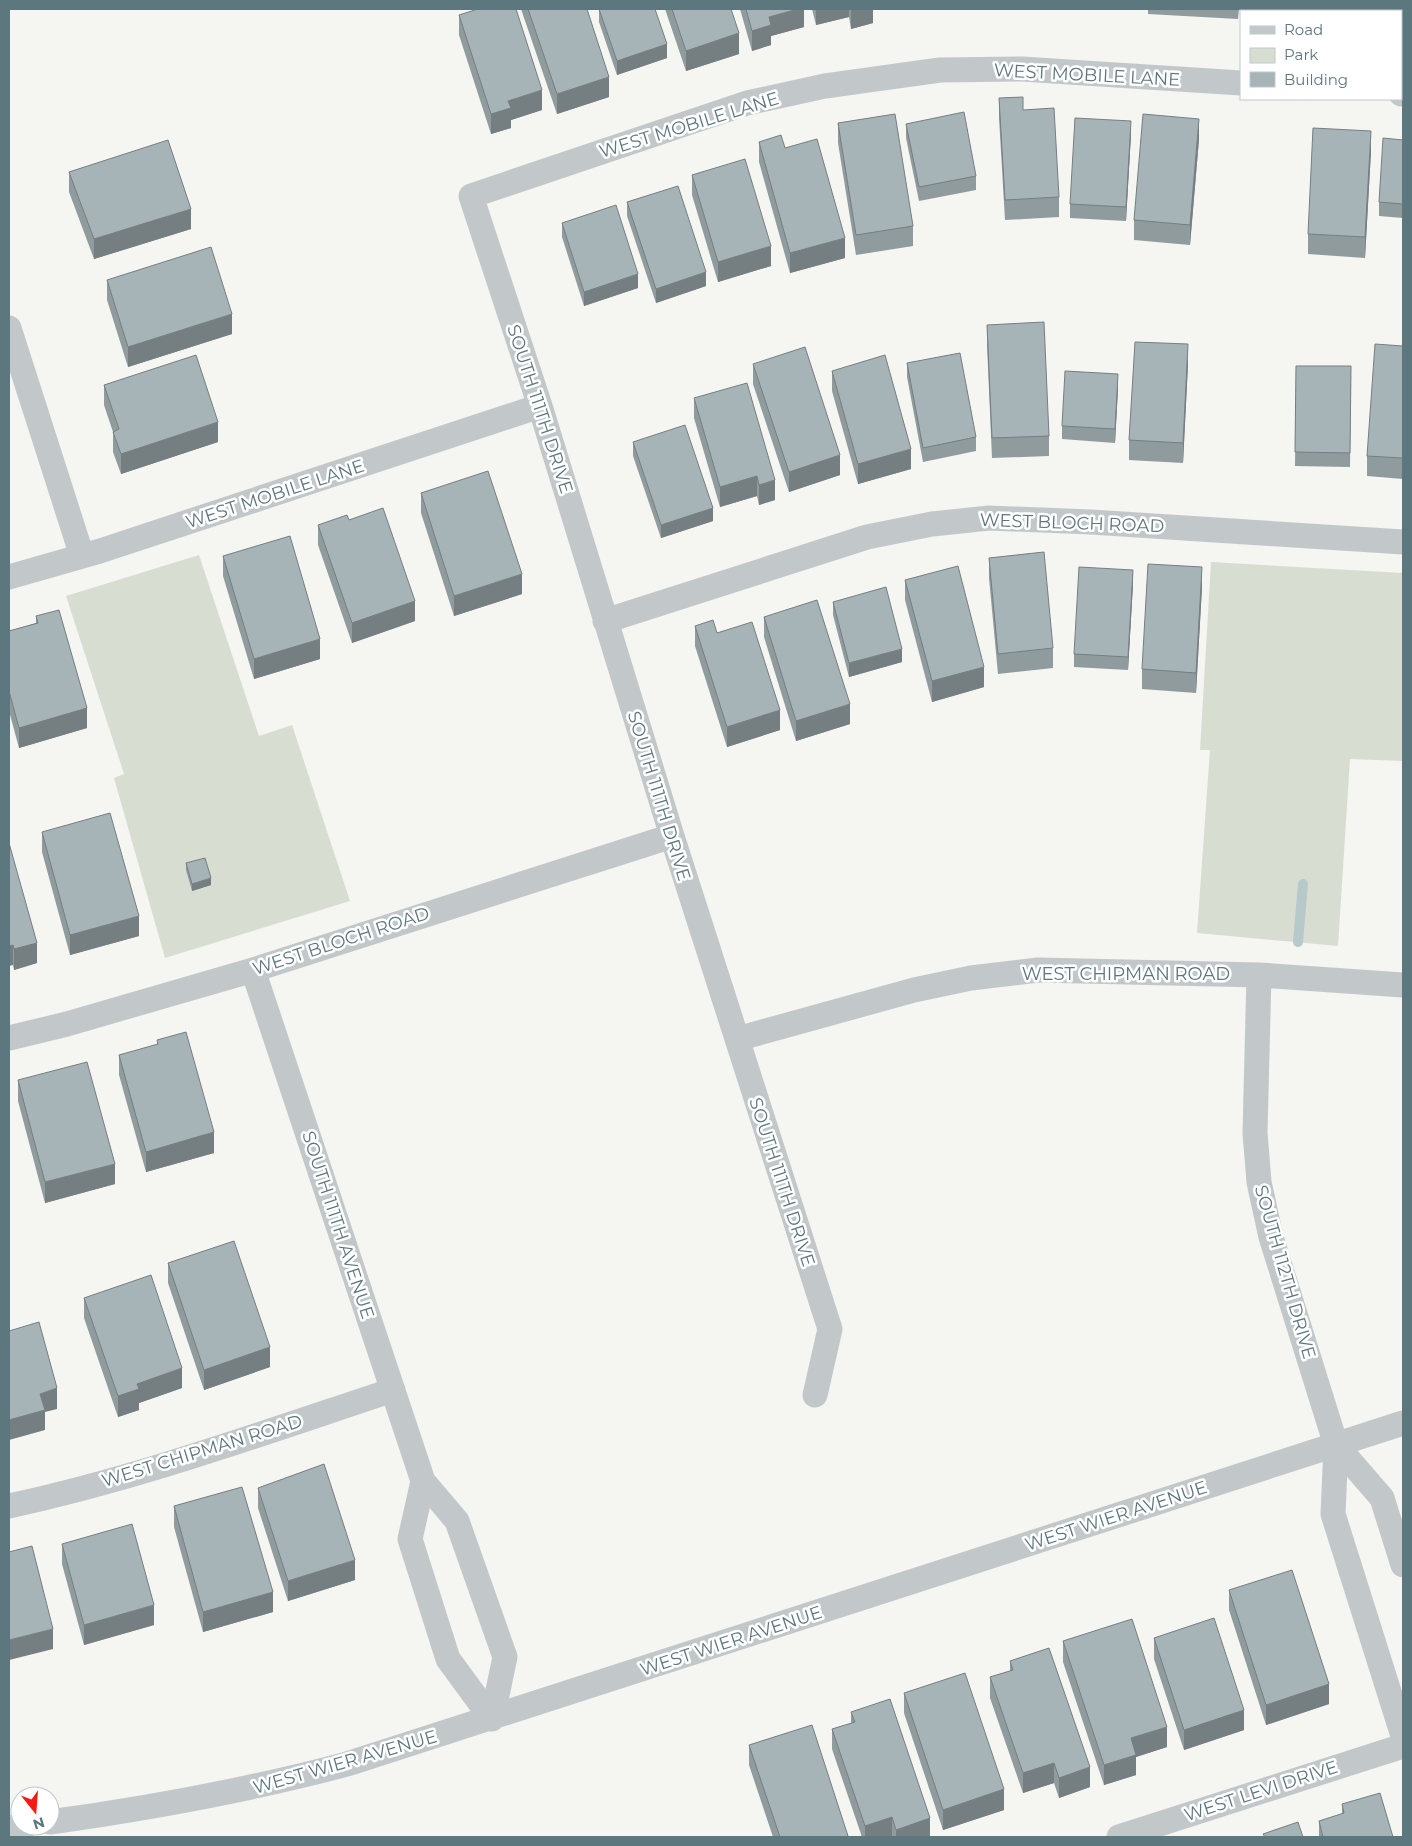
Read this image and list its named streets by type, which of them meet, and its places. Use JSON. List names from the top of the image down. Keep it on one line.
{"streets":{"street":["WEST MOBILE LANE","SOUTH 111TH DRIVE","WEST BLOCH ROAD","WEST CHIPMAN ROAD","SOUTH 111TH AVENUE","SOUTH 112TH DRIVE","WEST WIER AVENUE","WEST LEVI DRIVE"]},"crossings":[["WEST MOBILE LANE","SOUTH 111TH DRIVE"],["SOUTH 111TH DRIVE","WEST BLOCH ROAD"],["SOUTH 111TH DRIVE","WEST CHIPMAN ROAD"],["WEST BLOCH ROAD","SOUTH 111TH AVENUE"],["WEST CHIPMAN ROAD","SOUTH 111TH AVENUE"],["WEST CHIPMAN ROAD","SOUTH 112TH DRIVE"],["SOUTH 111TH AVENUE","WEST WIER AVENUE"],["SOUTH 112TH DRIVE","WEST WIER AVENUE"]],"legend":["Road","Park","Building"],"north":"bottom"}
